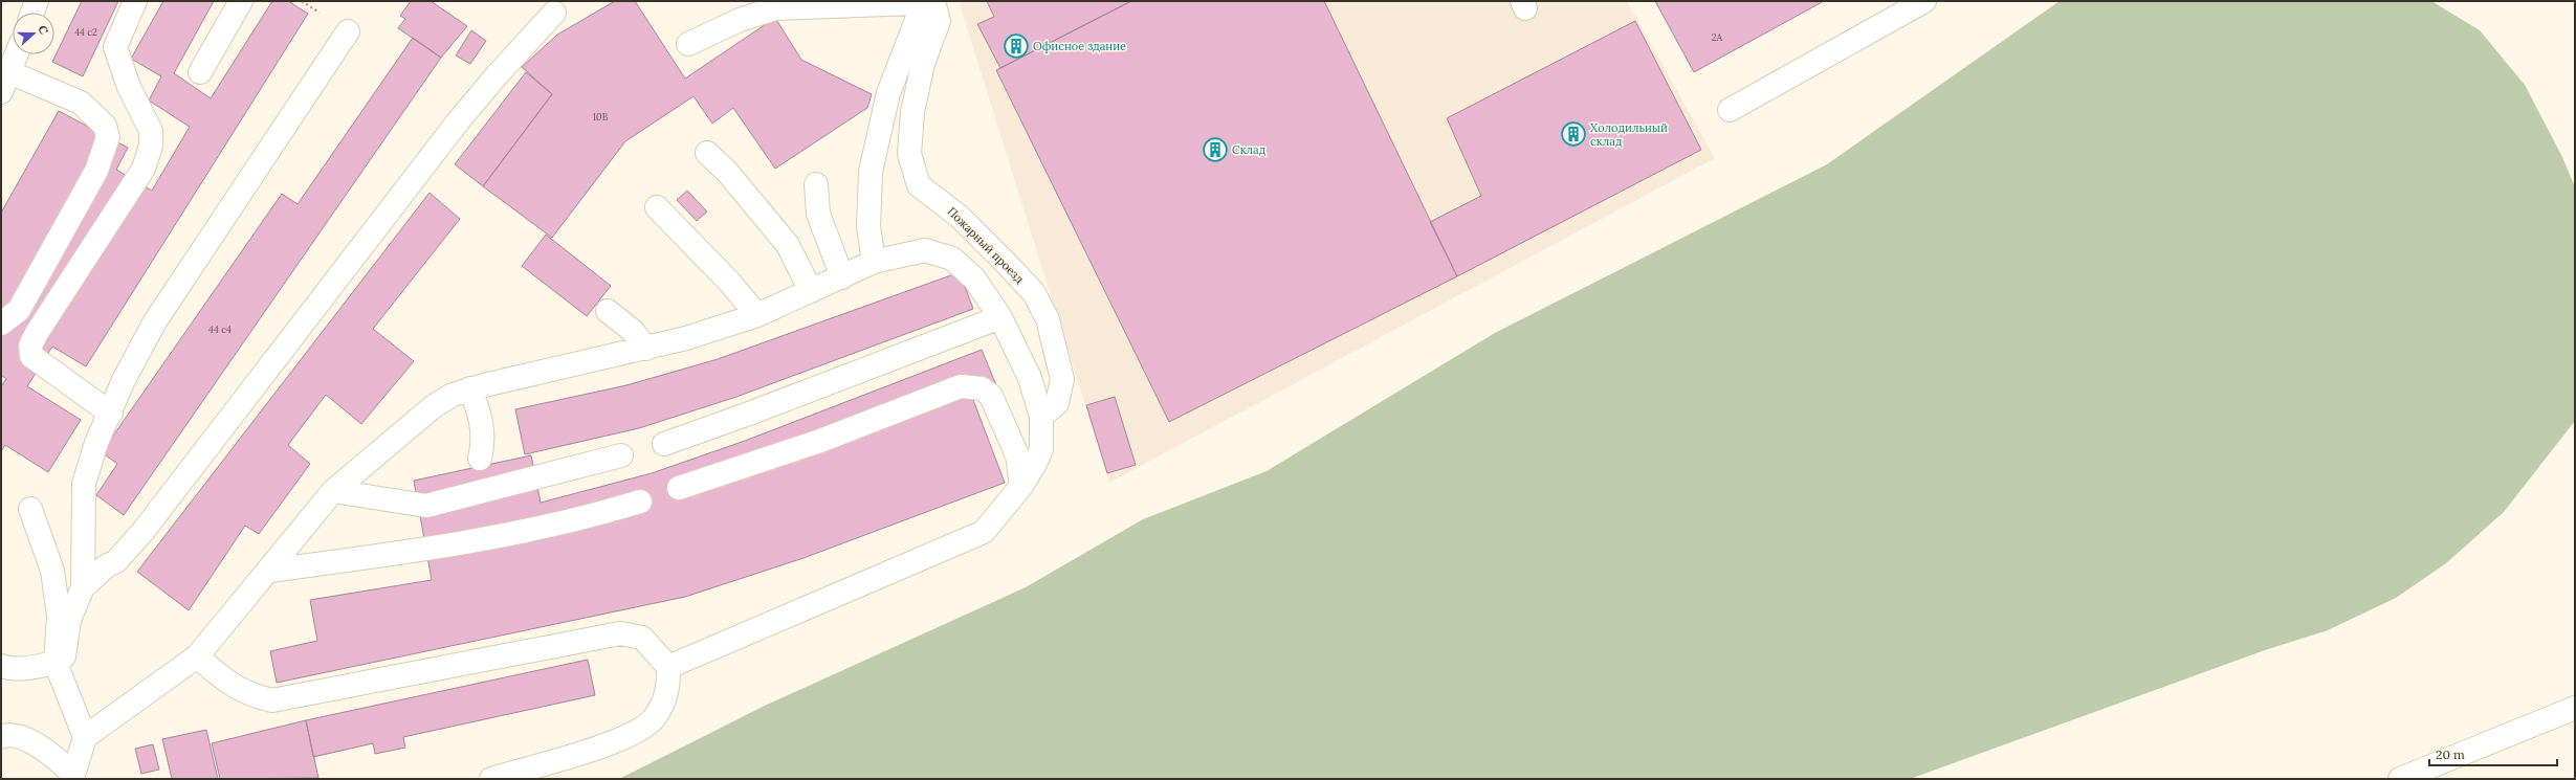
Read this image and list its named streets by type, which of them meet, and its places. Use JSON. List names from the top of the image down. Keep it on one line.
{"streets":{"street":["Пожарный проезд"]},"places":{"building":["Офисное здание","Холодильный склад","Склад"]},"house_numbers":["44 с2","2А","10В","44 с4"],"scale_bar":"20 m","north":"right"}
